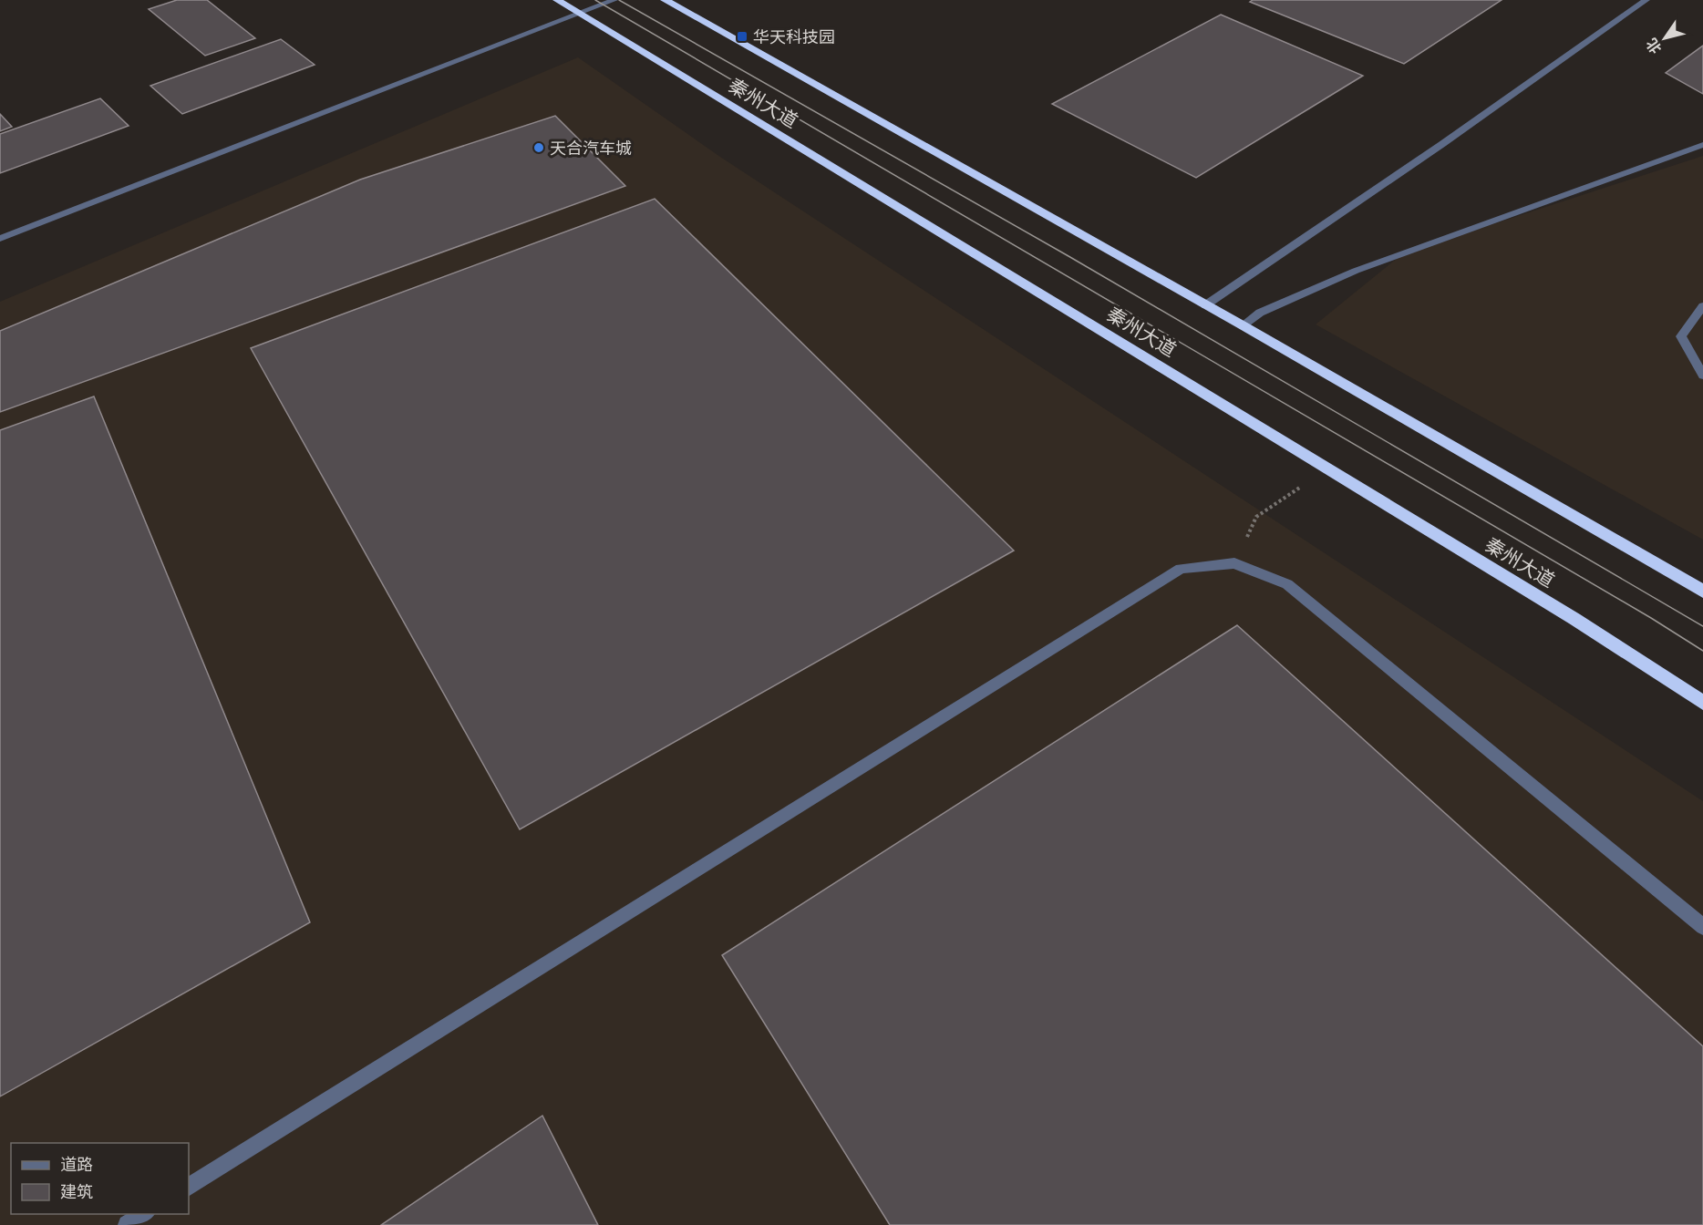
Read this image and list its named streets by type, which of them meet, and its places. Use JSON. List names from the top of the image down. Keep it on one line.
{"streets":{"highway":["秦州大道"]},"places":{"transit":["华天科技园"],"other":["天合汽车城"]},"legend":["道路","建筑"],"north":"bottom left"}
